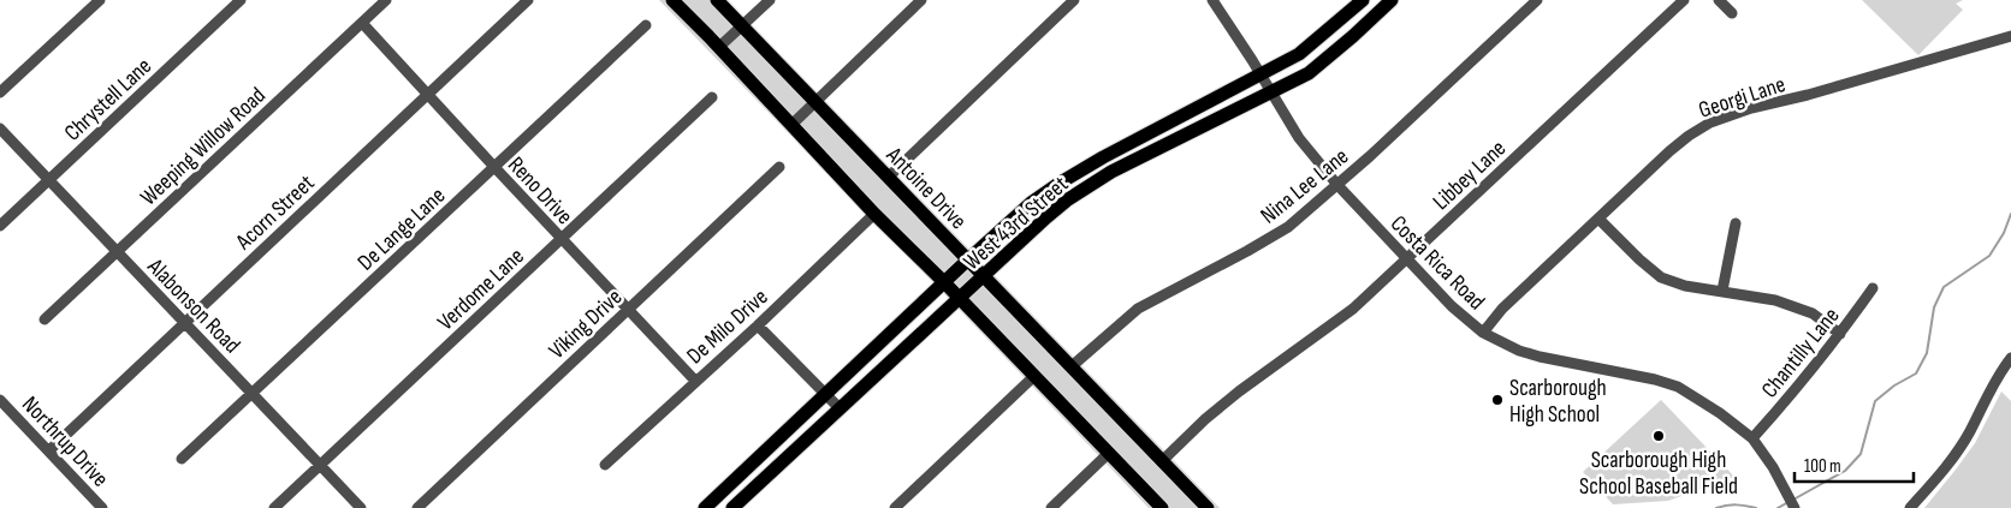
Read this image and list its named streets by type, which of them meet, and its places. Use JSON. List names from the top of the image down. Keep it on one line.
{"streets":{"main road":["Antoine Drive","West 43rd Street"],"street":["Georgi Lane","Chrystell Lane","Weeping Willow Road","Libbey Lane","Nina Lee Lane","Reno Drive","Acorn Street","De Lange Lane","Costa Rica Road","Verdome Lane","Alabonson Road","Viking Drive","De Milo Drive","Chantilly Lane","Northrup Drive"]},"crossings":[["Georgi Lane","Costa Rica Road"],["Chrystell Lane","Alabonson Road"],["Weeping Willow Road","Reno Drive"],["Weeping Willow Road","Alabonson Road"],["Libbey Lane","Antoine Drive"],["Libbey Lane","Costa Rica Road"],["Nina Lee Lane","Antoine Drive"],["Nina Lee Lane","Costa Rica Road"],["Antoine Drive","West 43rd Street"],["Reno Drive","Acorn Street"],["Reno Drive","De Lange Lane"],["Reno Drive","Verdome Lane"],["Reno Drive","Viking Drive"],["Reno Drive","De Milo Drive"],["Acorn Street","Alabonson Road"],["Acorn Street","Northrup Drive"],["West 43rd Street","Costa Rica Road"],["De Lange Lane","Alabonson Road"],["Costa Rica Road","Chantilly Lane"],["Verdome Lane","Alabonson Road"]],"places":["Scarborough High School","Scarborough High School Baseball Field"],"scale_bar":"100 m"}
